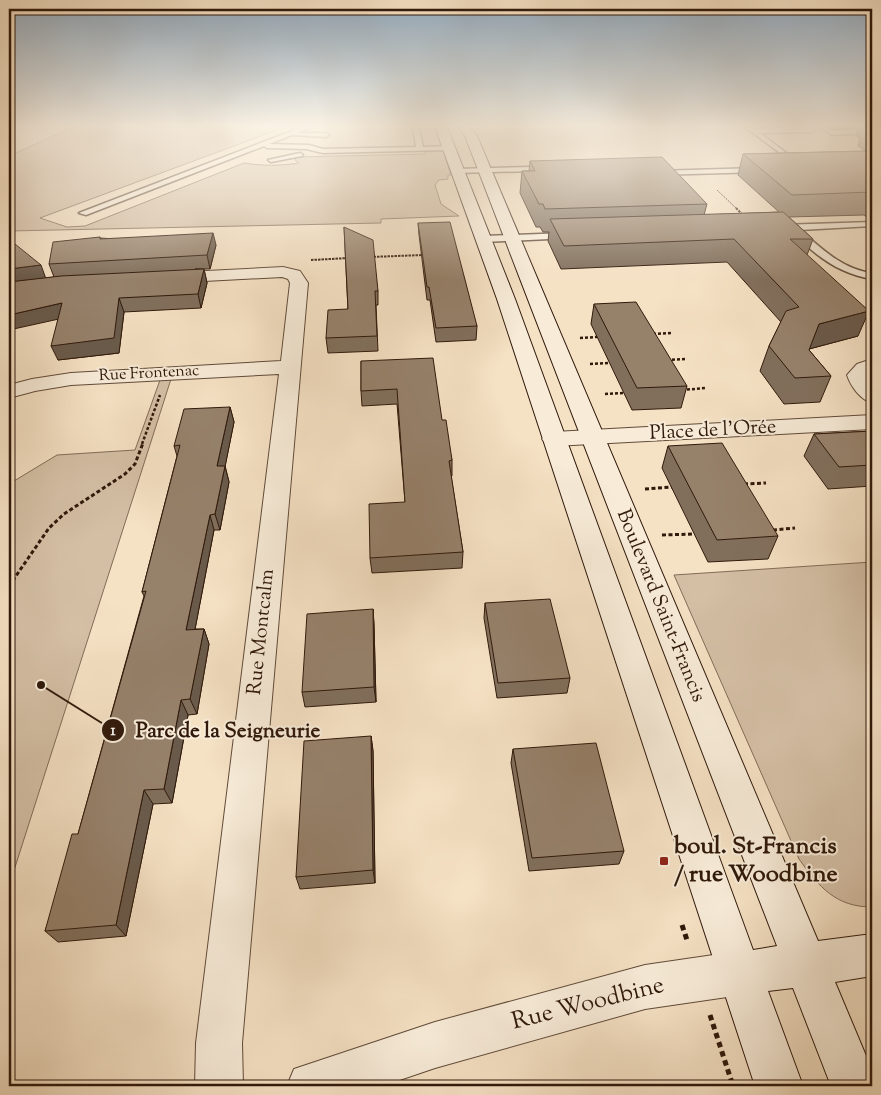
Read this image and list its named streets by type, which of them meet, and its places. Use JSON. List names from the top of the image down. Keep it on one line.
{"streets":{"street":["Rue Frontenac","Place de l'Orée","Boulevard Saint-Francis","Rue Montcalm","Rue Woodbine"]},"crossings":[["Rue Frontenac","Rue Montcalm"],["Place de l'Orée","Boulevard Saint-Francis"],["Boulevard Saint-Francis","Rue Woodbine"]],"places":{"other":["Parc de la Seigneurie"],"transit":["boul. St-Francis / rue Woodbine"]}}
